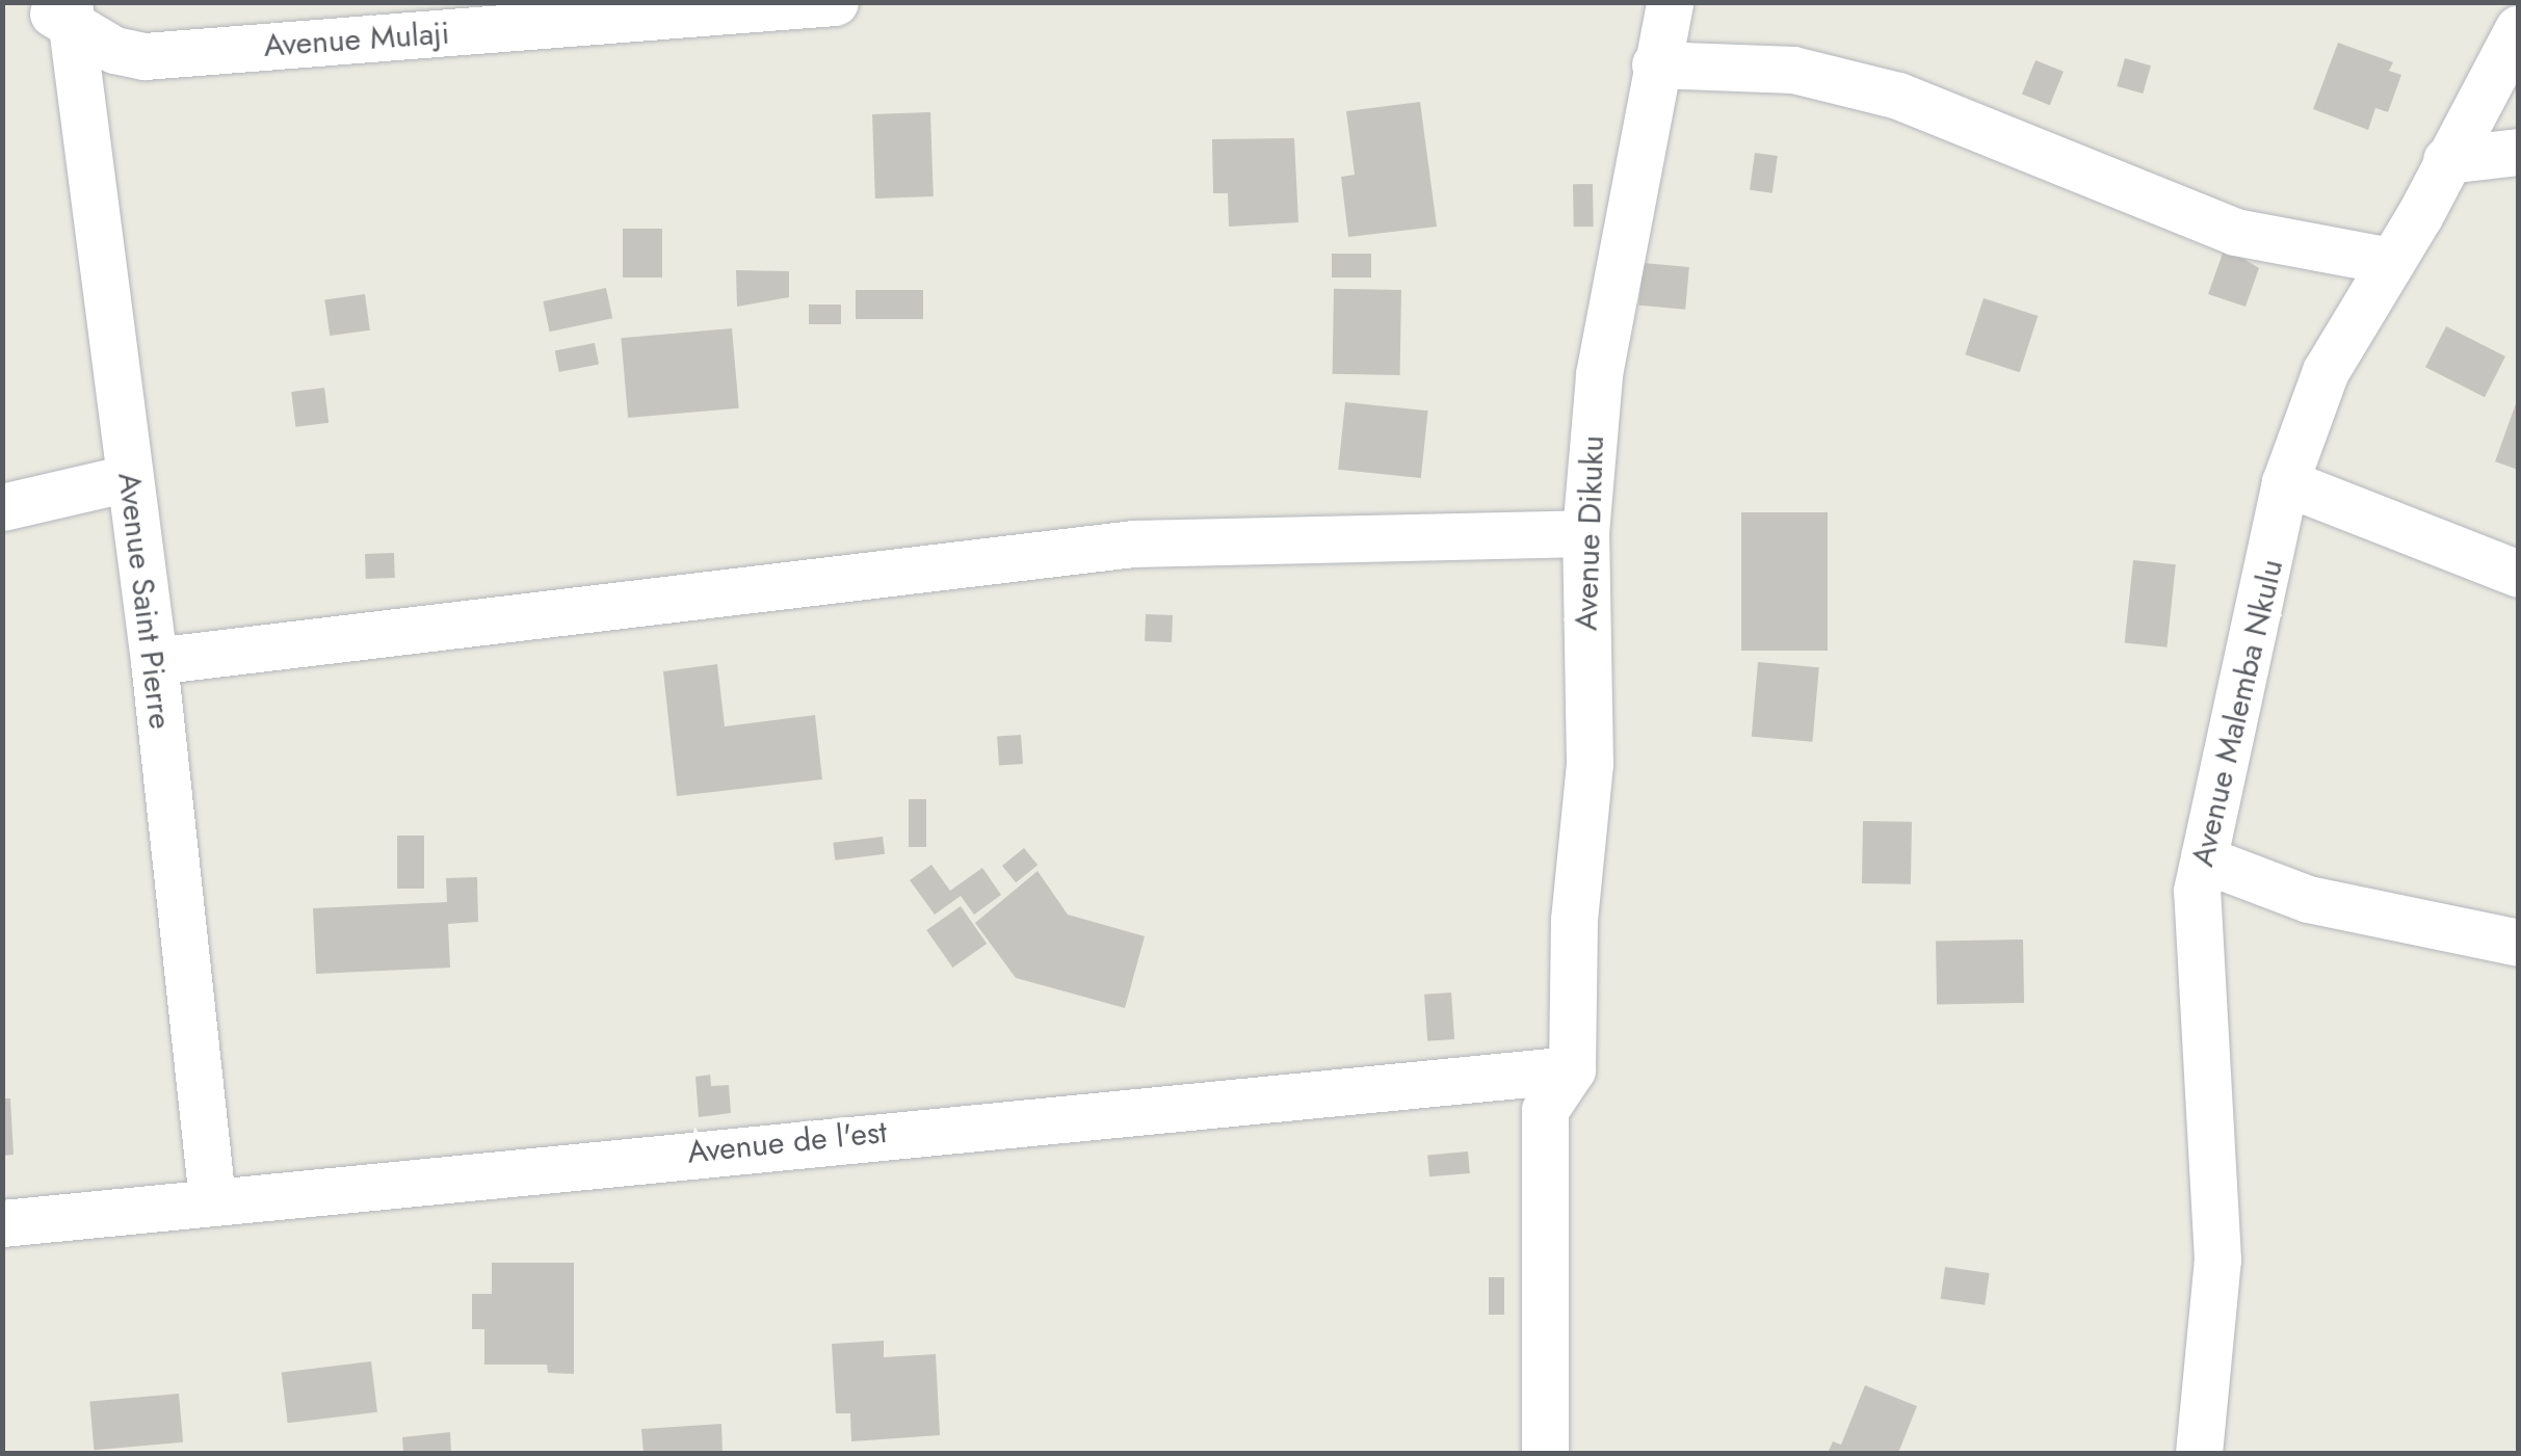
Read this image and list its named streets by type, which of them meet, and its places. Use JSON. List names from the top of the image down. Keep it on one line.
{"streets":{"street":["Avenue Mulaji","Avenue Dikuku","Avenue Saint Pierre","Avenue Malemba Nkulu","Avenue de l'est"]},"crossings":[["Avenue Mulaji","Avenue Saint Pierre"],["Avenue Dikuku","Avenue de l'est"],["Avenue Saint Pierre","Avenue de l'est"]]}
